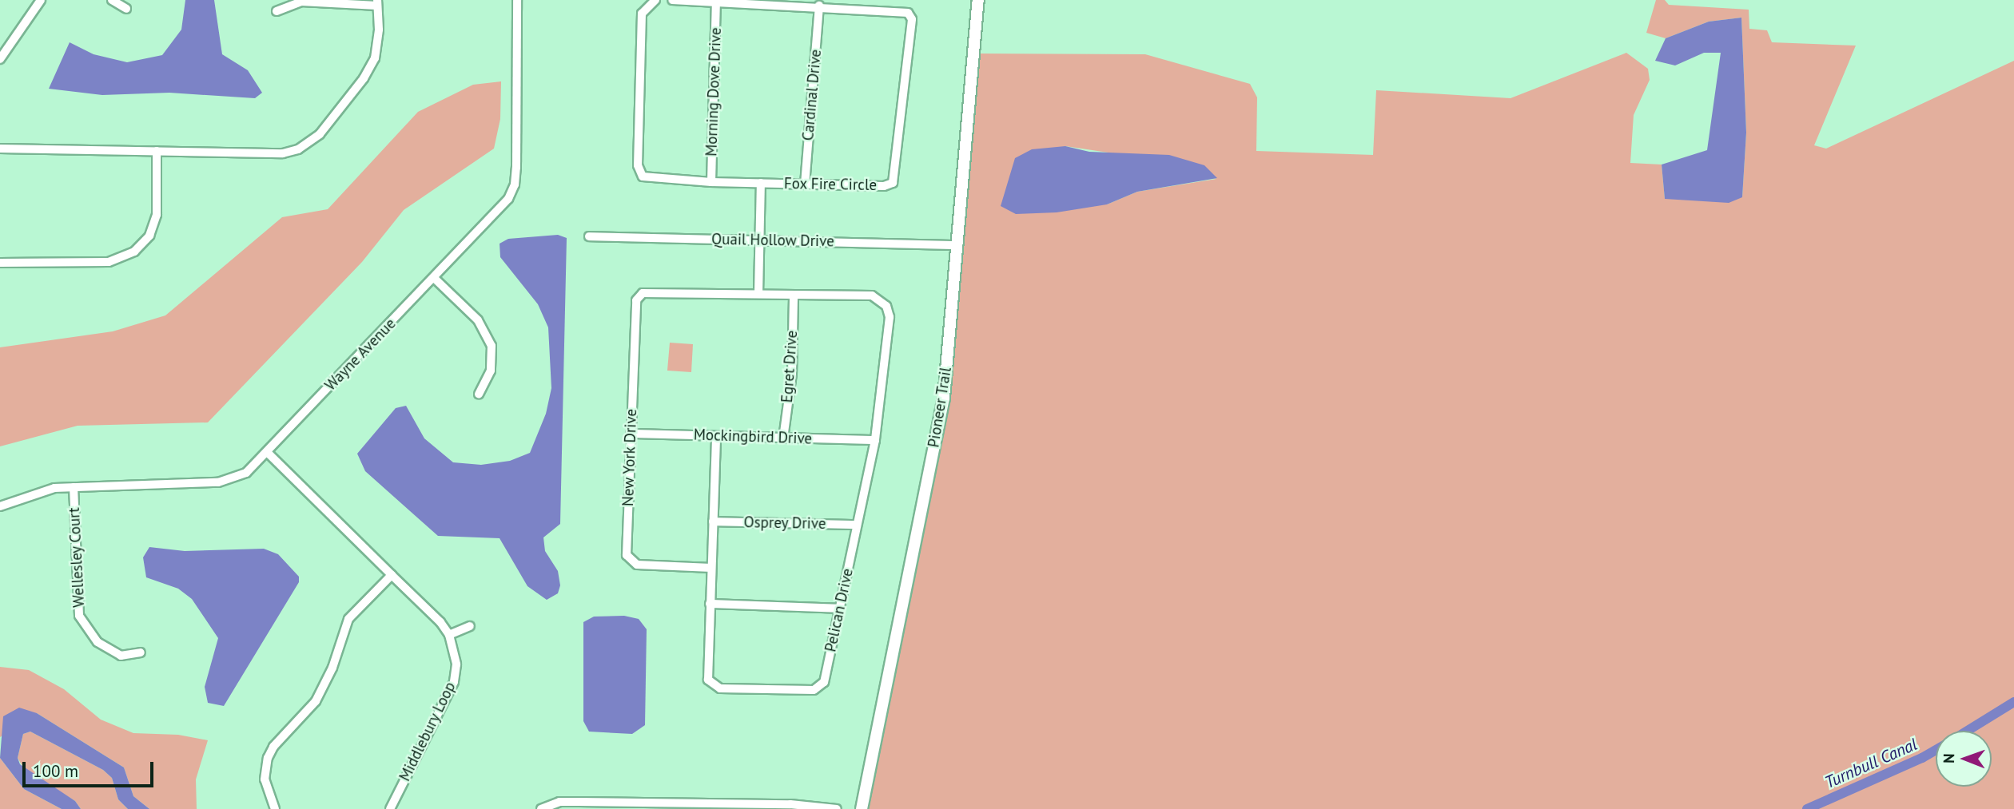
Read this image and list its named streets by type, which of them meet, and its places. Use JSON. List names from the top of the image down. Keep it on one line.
{"streets":{"street":["Morning Dove Drive","Cardinal Drive","Fox Fire Circle","Quail Hollow Drive","Wayne Avenue","Egret Drive","Pioneer Trail","Mockingbird Drive","New York Drive","Osprey Drive","Wellesley Court","Pelican Drive","Middlebury Loop"]},"crossings":[["Morning Dove Drive","Fox Fire Circle"],["Cardinal Drive","Fox Fire Circle"],["Quail Hollow Drive","Pioneer Trail"],["Wayne Avenue","Wellesley Court"],["Egret Drive","Mockingbird Drive"],["Egret Drive","Pelican Drive"],["Mockingbird Drive","New York Drive"],["Mockingbird Drive","Pelican Drive"],["New York Drive","Pelican Drive"],["Osprey Drive","Pelican Drive"]],"water":["Turnbull Canal"],"scale_bar":"100 m","north":"left"}
